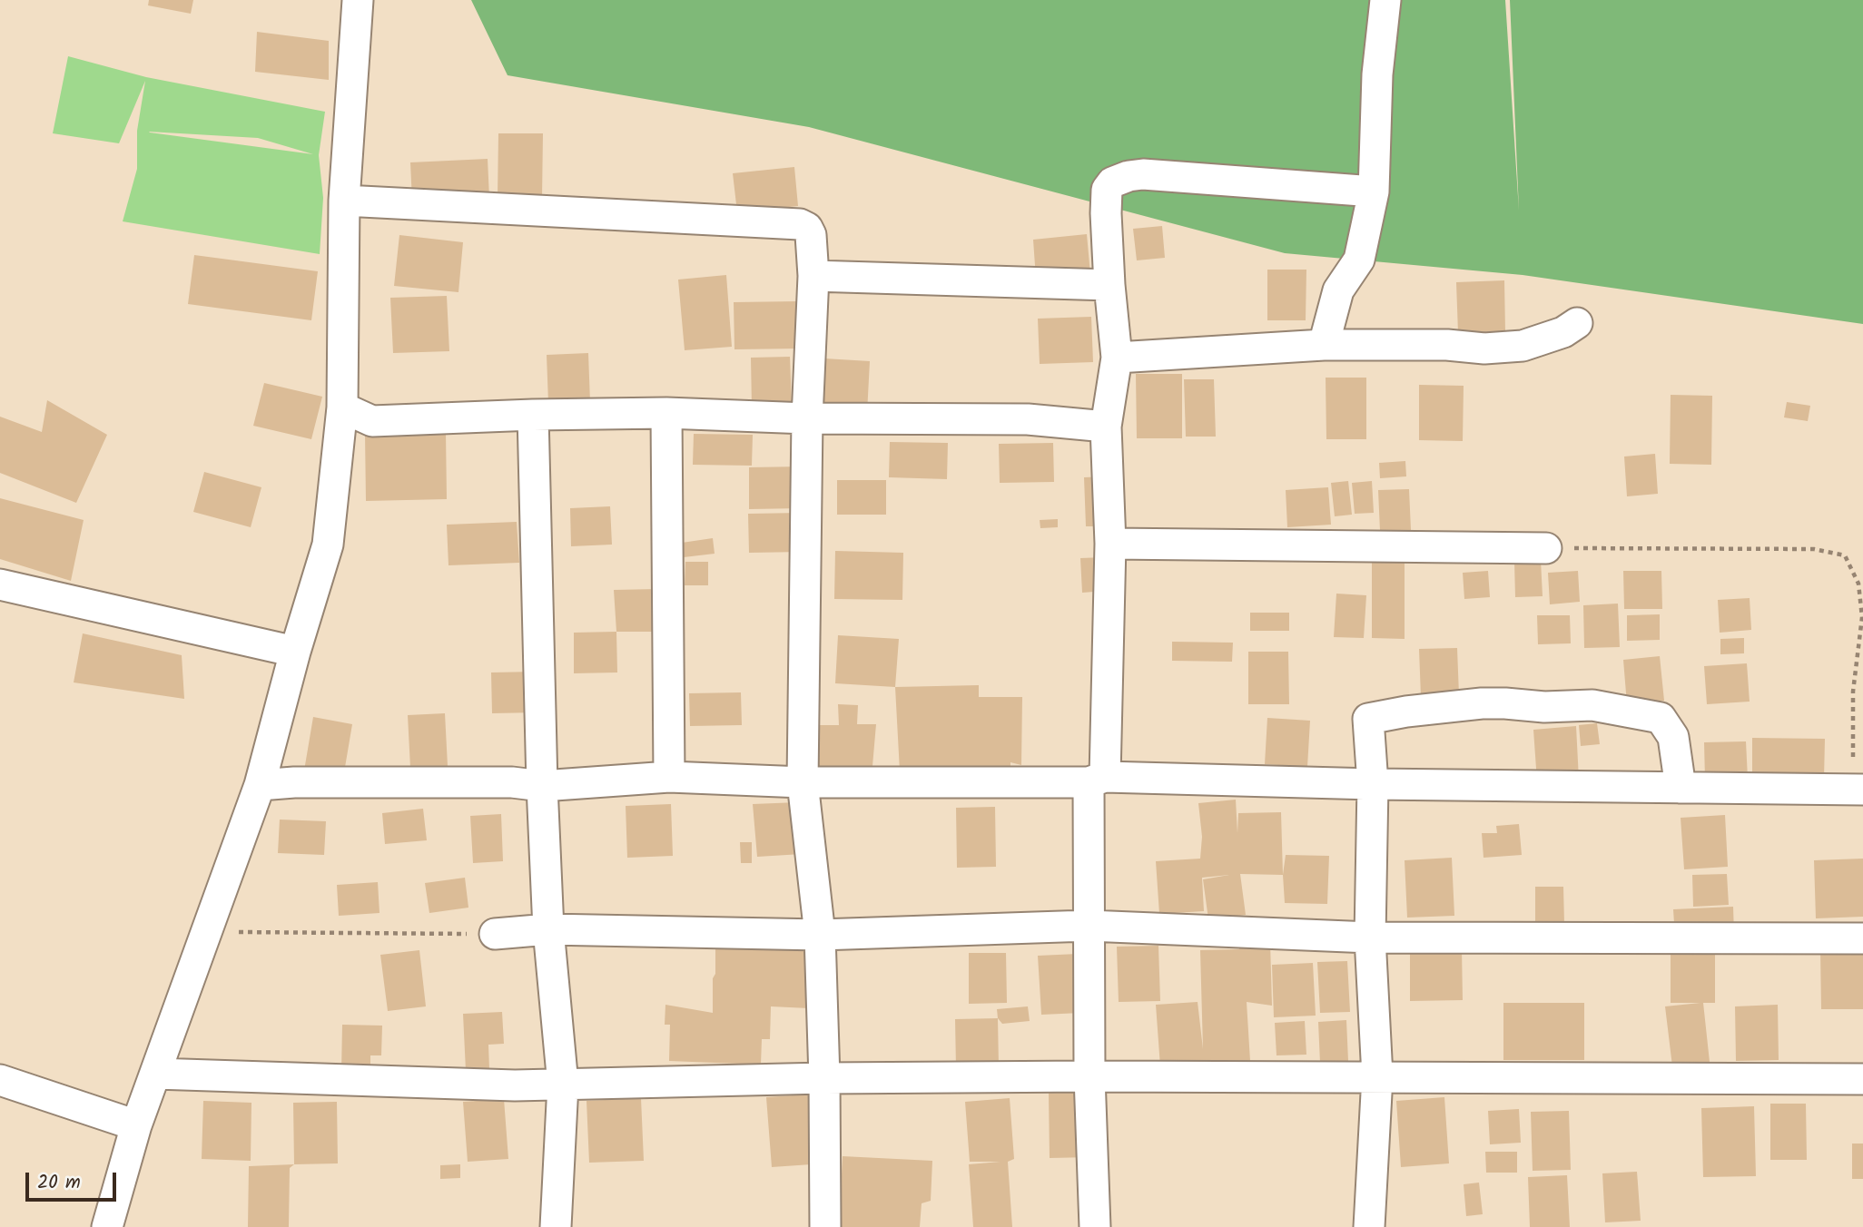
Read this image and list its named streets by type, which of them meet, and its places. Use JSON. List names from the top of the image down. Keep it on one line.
{"scale_bar":"20 m"}
